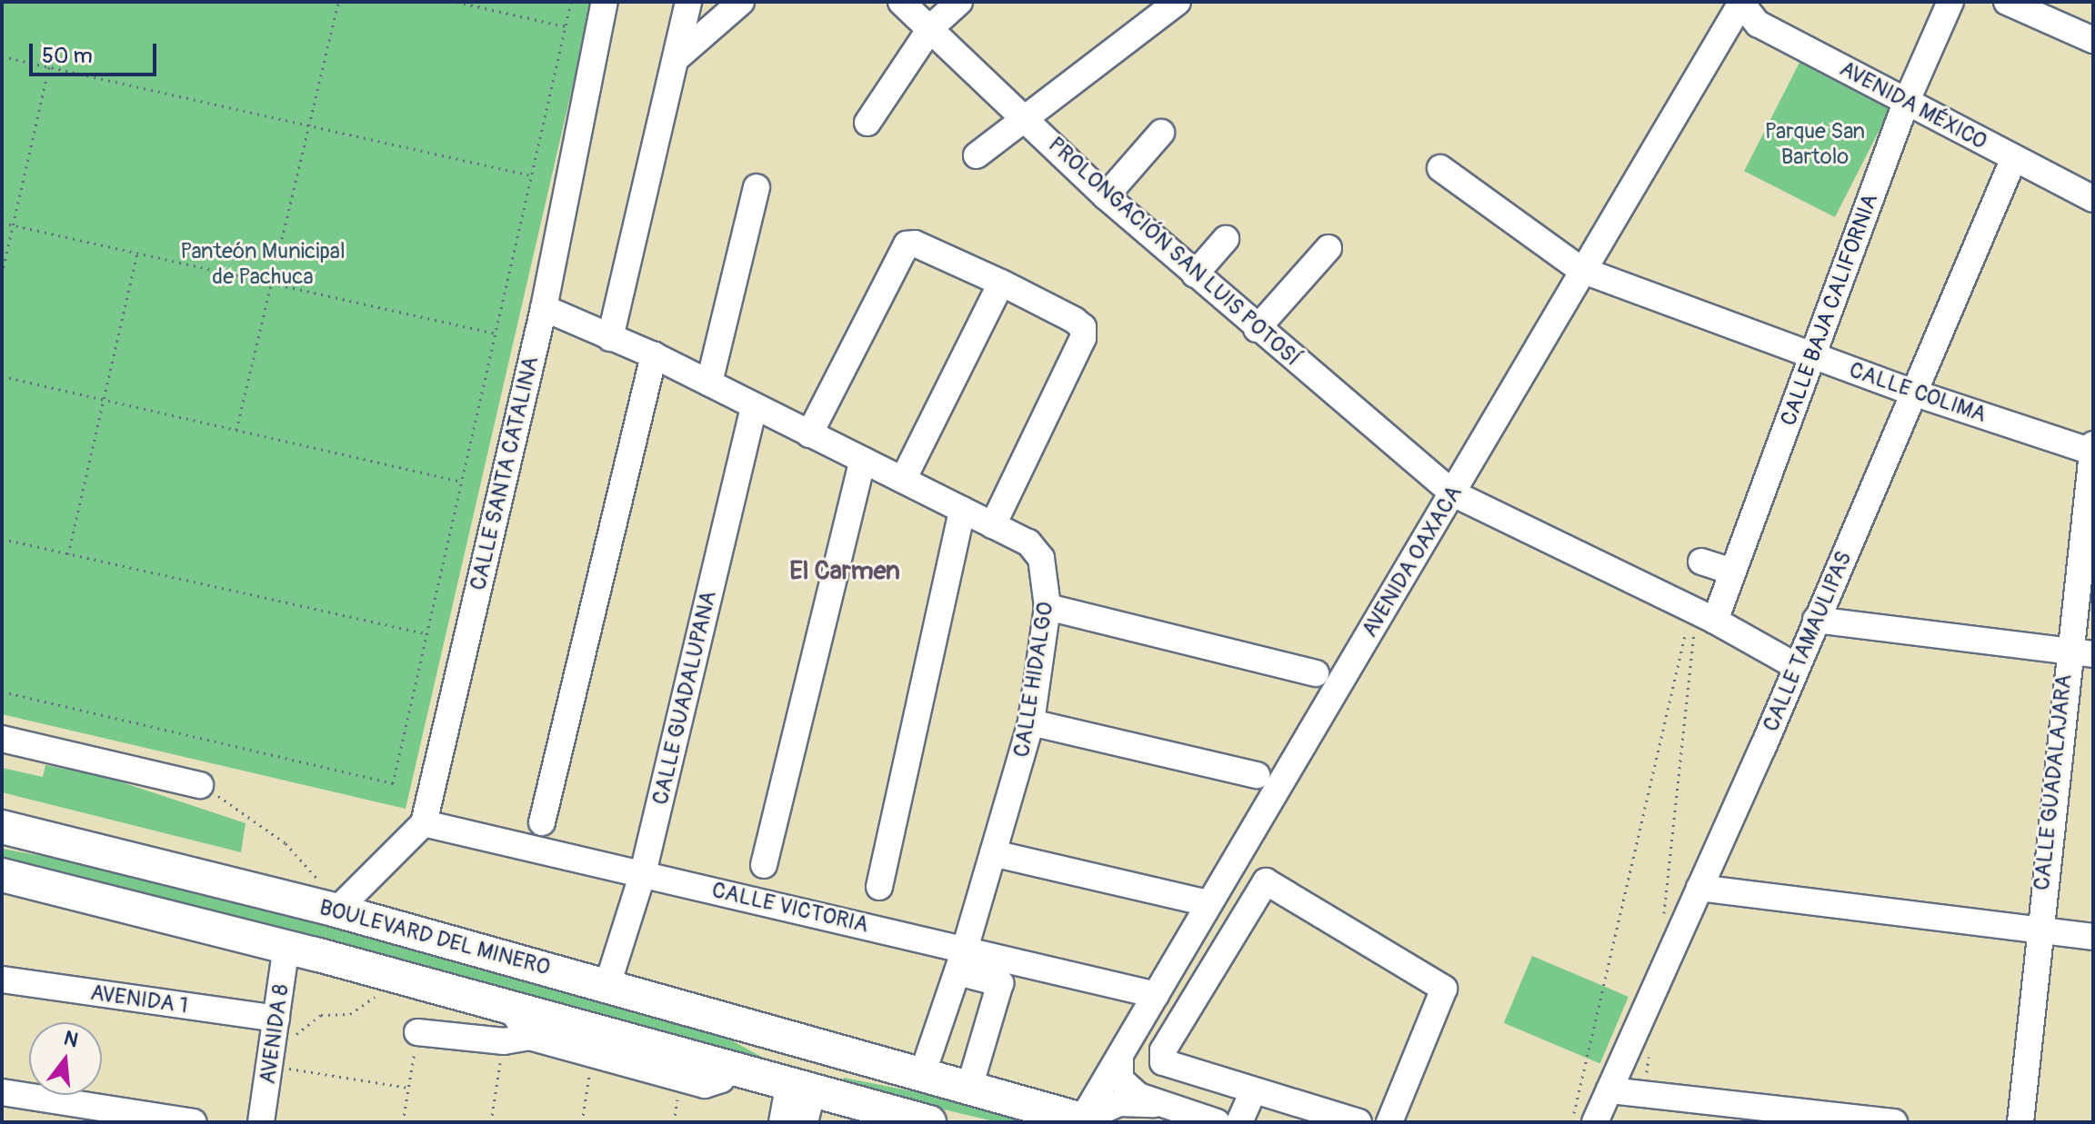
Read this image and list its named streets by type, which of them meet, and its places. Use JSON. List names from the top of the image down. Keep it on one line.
{"streets":{"main road":["BOULEVARD DEL MINERO"],"street":["AVENIDA MÉXICO","PROLONGACIÓN SAN LUIS POTOSÍ","CALLE BAJA CALIFORNIA","CALLE COLIMA","CALLE SANTA CATALINA","AVENIDA OAXACA","CALLE TAMAULIPAS","CALLE HIDALGO","CALLE GUADALUPANA","CALLE GUADALAJARA","CALLE VICTORIA","AVENIDA 1","AVENIDA 8"]},"crossings":[["AVENIDA MÉXICO","CALLE BAJA CALIFORNIA"],["AVENIDA MÉXICO","AVENIDA OAXACA"],["AVENIDA MÉXICO","CALLE TAMAULIPAS"],["PROLONGACIÓN SAN LUIS POTOSÍ","CALLE BAJA CALIFORNIA"],["PROLONGACIÓN SAN LUIS POTOSÍ","AVENIDA OAXACA"],["PROLONGACIÓN SAN LUIS POTOSÍ","CALLE TAMAULIPAS"],["CALLE BAJA CALIFORNIA","CALLE COLIMA"],["CALLE COLIMA","AVENIDA OAXACA"],["CALLE COLIMA","CALLE TAMAULIPAS"],["CALLE COLIMA","CALLE GUADALAJARA"],["CALLE SANTA CATALINA","CALLE HIDALGO"],["CALLE SANTA CATALINA","CALLE VICTORIA"],["AVENIDA OAXACA","CALLE VICTORIA"],["AVENIDA OAXACA","BOULEVARD DEL MINERO"],["CALLE HIDALGO","CALLE GUADALUPANA"],["CALLE HIDALGO","CALLE VICTORIA"],["CALLE HIDALGO","BOULEVARD DEL MINERO"],["CALLE GUADALUPANA","CALLE VICTORIA"],["CALLE GUADALUPANA","BOULEVARD DEL MINERO"],["AVENIDA 1","AVENIDA 8"]],"districts":["El Carmen"],"parks":["Parque San Bartolo","Panteón Municipal de Pachuca"],"scale_bar":"50 m","north":"top"}
